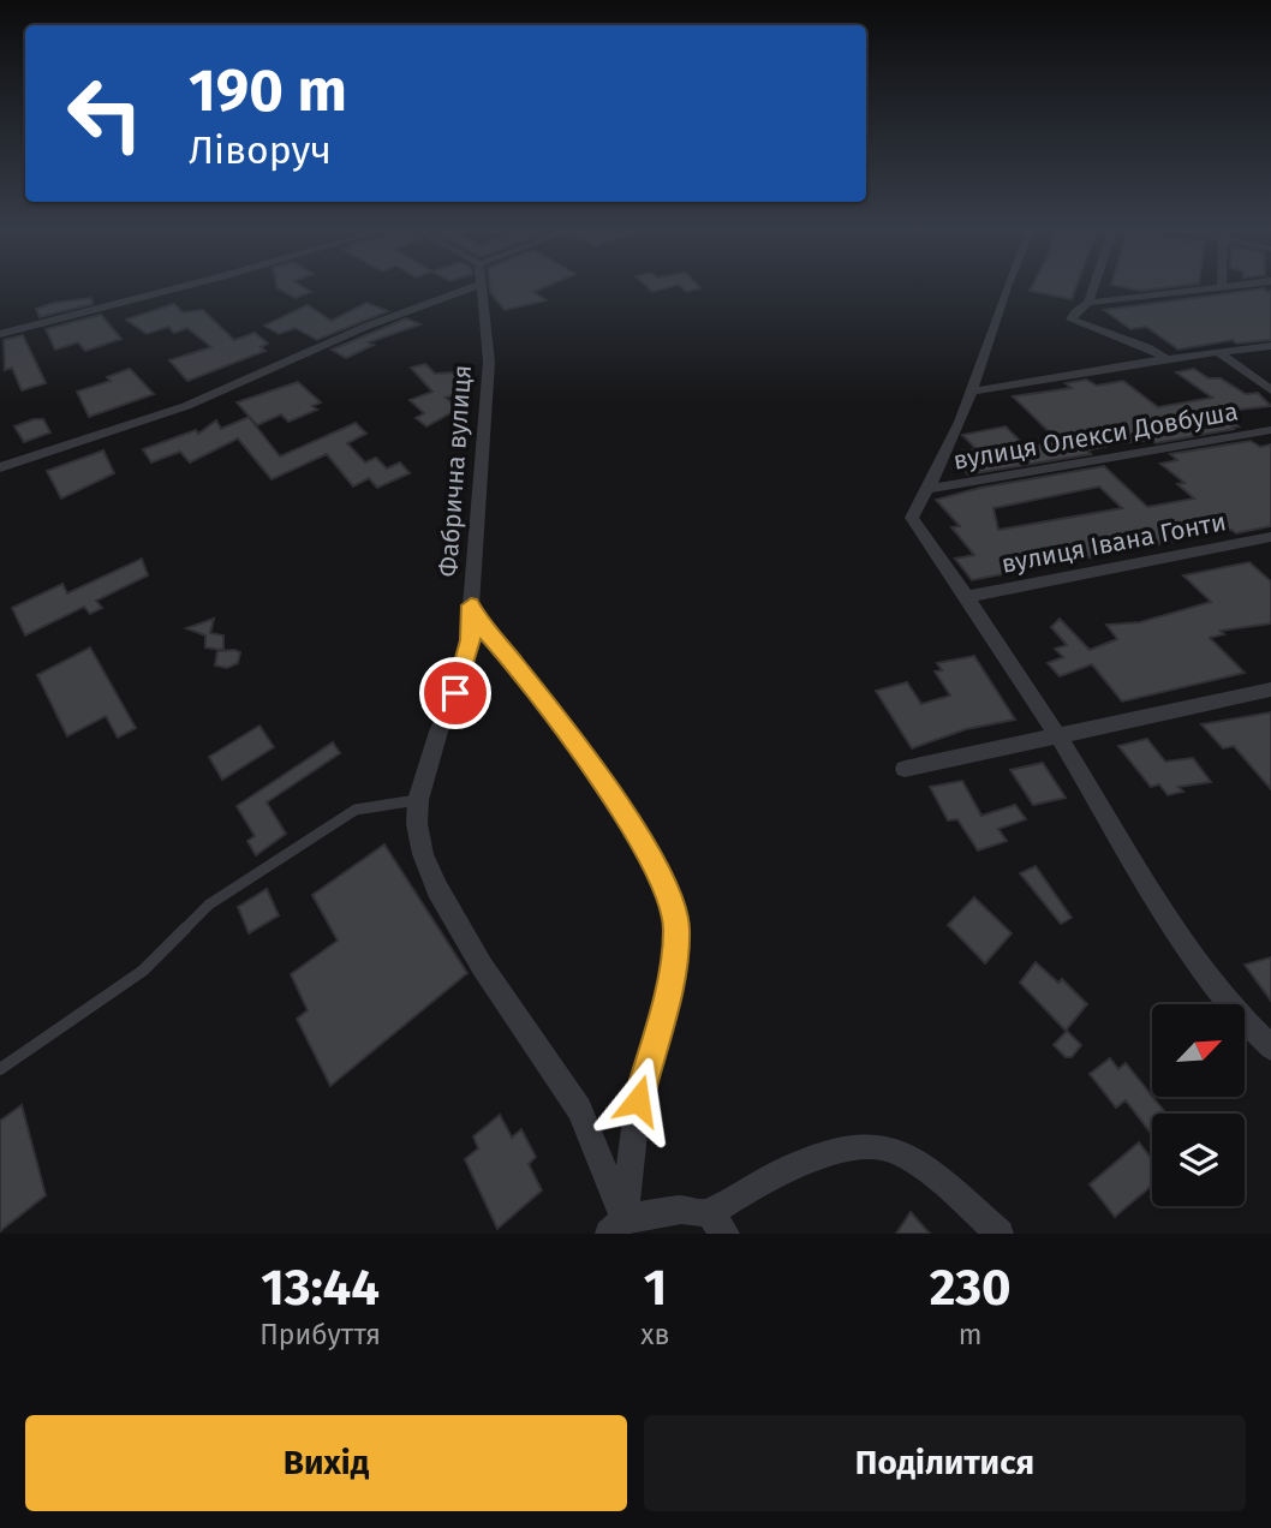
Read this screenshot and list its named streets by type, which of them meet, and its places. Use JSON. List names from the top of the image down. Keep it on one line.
{"streets":{"street":["вулиця Олекси Довбуша","Фабрична вулиця","вулиця Івана Гонти"]},"north":"top right","page":{"turn":["190 m","Ліворуч"],"eta":["13:44","Прибуття","1","хв","230","m"],"buttons":["Вихід","Поділитися"]}}
